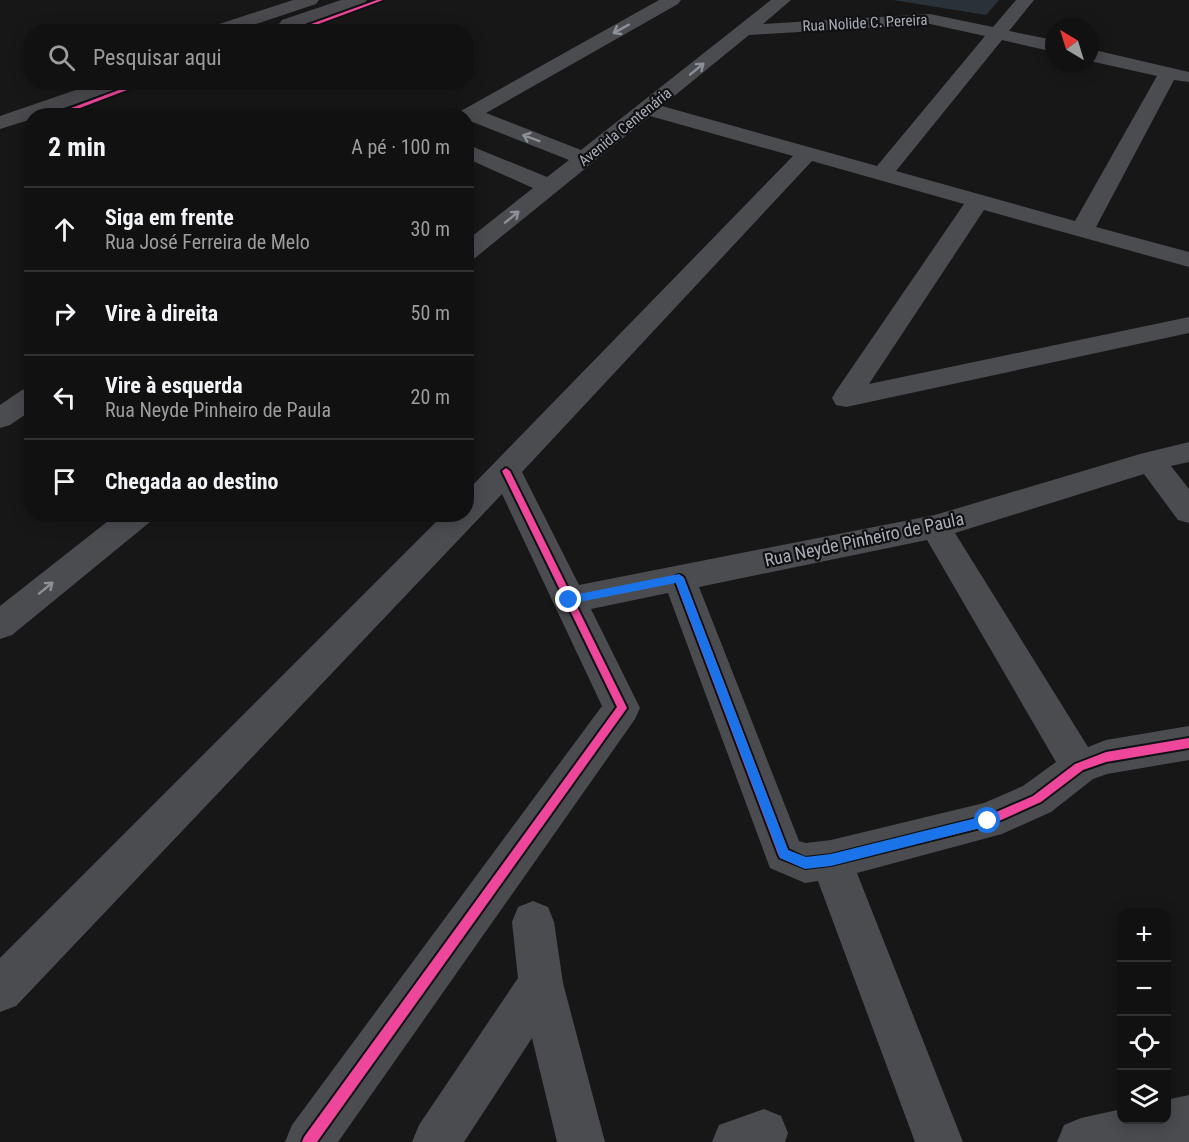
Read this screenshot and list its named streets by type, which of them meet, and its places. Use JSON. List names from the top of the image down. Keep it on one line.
{"streets":{"street":["Rua Nolide C. Pereira","Avenida Centenária","Rua Neyde Pinheiro de Paula"]},"crossings":[["Rua Nolide C. Pereira","Avenida Centenária"]],"north":"top left","page":{"search":"Pesquisar aqui","heading":["2 min","A pé · 100 m"],"list":[["Siga em frente","Rua José Ferreira de Melo","30 m"],["Vire à direita","50 m"],["Vire à esquerda","Rua Neyde Pinheiro de Paula","20 m"],"Chegada ao destino"],"map_buttons":["+","−"]}}
